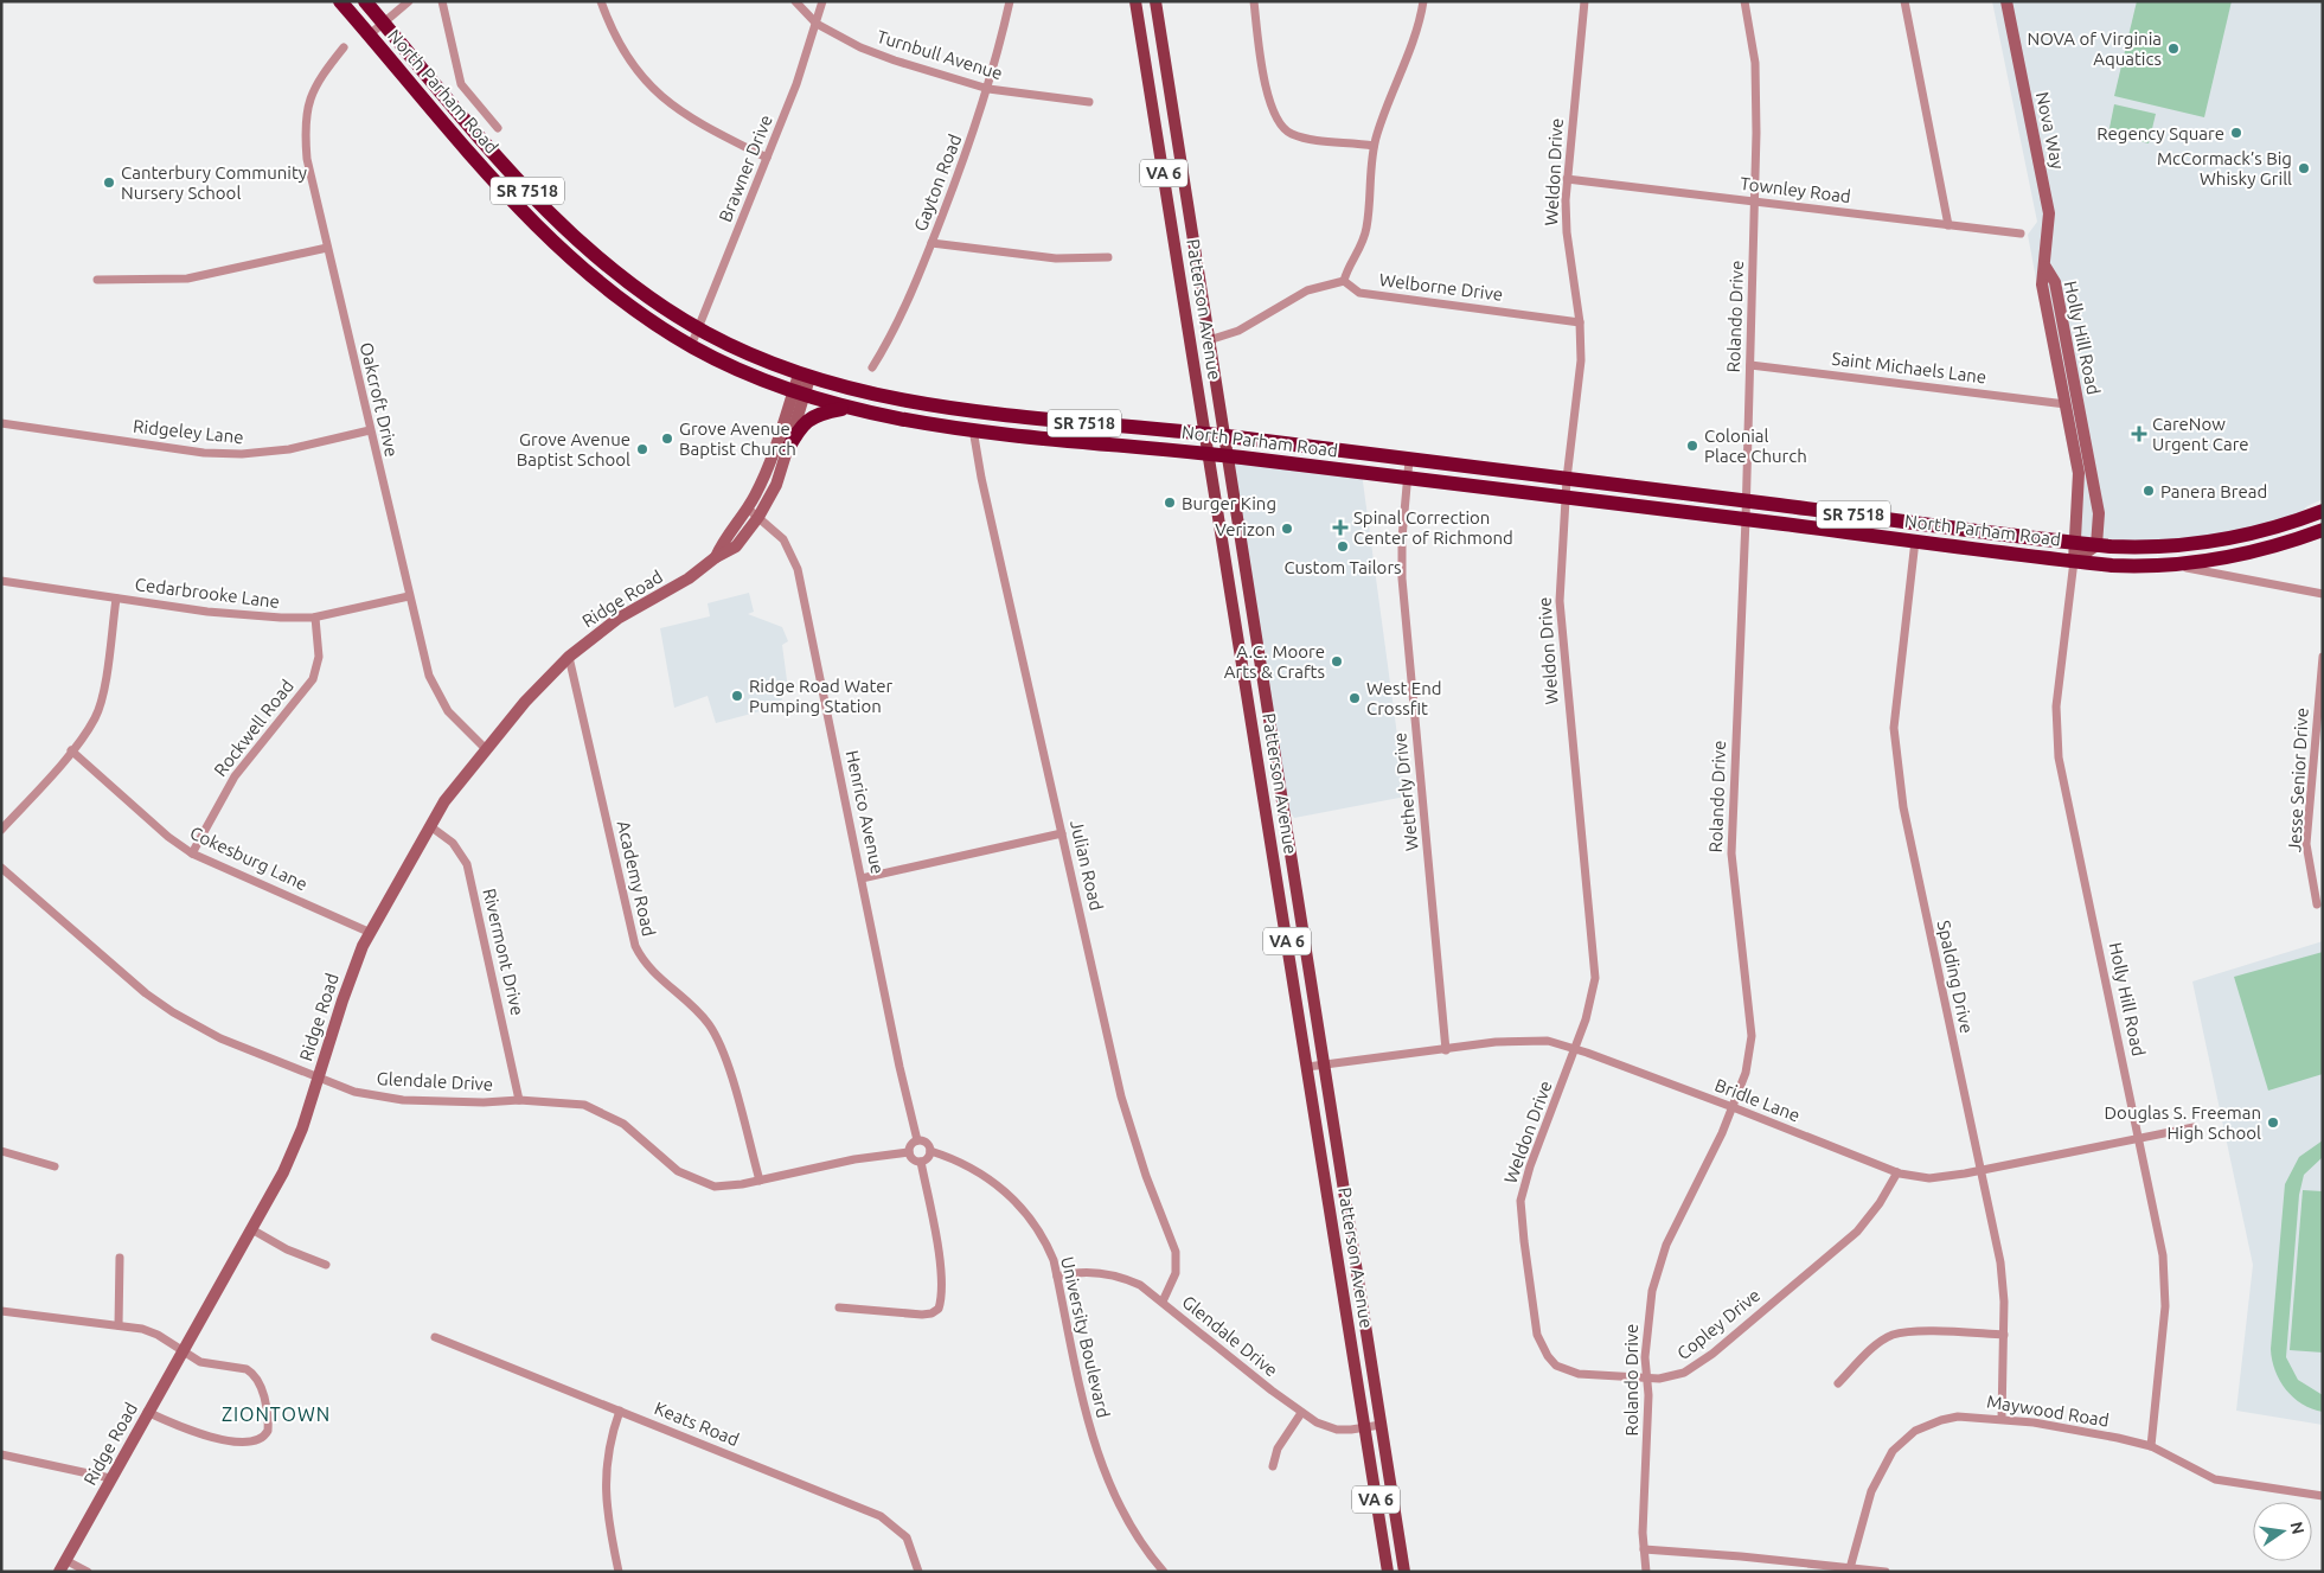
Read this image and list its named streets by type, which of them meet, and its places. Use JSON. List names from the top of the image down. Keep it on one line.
{"streets":{"highway":["North Parham Road","SR 7518"],"main road":["VA 6","Patterson Avenue"],"street":["Turnbull Avenue","Nova Way","Brawner Drive","Weldon Drive","Gayton Road","Townley Road","Welborne Drive","Rolando Drive","Holly Hill Road","Saint Michaels Lane","Oakcroft Drive","Ridgeley Lane","Cedarbrooke Lane","Ridge Road","Rockwell Road","Jesse Senior Drive","Wetherly Drive","Henrico Avenue","Cokesburg Lane","Julian Road","Academy Road","Rivermont Drive","Spalding Drive","Glendale Drive","Bridle Lane","Copley Drive","University Boulevard","Maywood Road","Keats Road"]},"crossings":[["Turnbull Avenue","Brawner Drive"],["Turnbull Avenue","Gayton Road"],["North Parham Road","Brawner Drive"],["North Parham Road","Weldon Drive"],["North Parham Road","Patterson Avenue"],["North Parham Road","Rolando Drive"],["North Parham Road","Holly Hill Road"],["North Parham Road","Ridge Road"],["North Parham Road","Wetherly Drive"],["North Parham Road","Julian Road"],["North Parham Road","Spalding Drive"],["Nova Way","Holly Hill Road"],["Weldon Drive","Townley Road"],["Weldon Drive","Welborne Drive"],["Weldon Drive","Bridle Lane"],["Weldon Drive","Copley Drive"],["Townley Road","Rolando Drive"],["Patterson Avenue","Glendale Drive"],["Patterson Avenue","Bridle Lane"],["Rolando Drive","Saint Michaels Lane"],["Rolando Drive","Bridle Lane"],["Rolando Drive","Copley Drive"],["Holly Hill Road","Saint Michaels Lane"],["Holly Hill Road","Bridle Lane"],["Holly Hill Road","Maywood Road"],["Oakcroft Drive","Ridgeley Lane"],["Oakcroft Drive","Cedarbrooke Lane"],["Oakcroft Drive","Ridge Road"],["Cedarbrooke Lane","Rockwell Road"],["Ridge Road","Henrico Avenue"],["Ridge Road","Cokesburg Lane"],["Ridge Road","Academy Road"],["Ridge Road","Rivermont Drive"],["Ridge Road","Glendale Drive"],["Rockwell Road","Cokesburg Lane"],["Wetherly Drive","Bridle Lane"],["Henrico Avenue","Glendale Drive"],["Henrico Avenue","University Boulevard"],["Julian Road","Glendale Drive"],["Academy Road","Glendale Drive"],["Rivermont Drive","Glendale Drive"],["Spalding Drive","Bridle Lane"],["Spalding Drive","Maywood Road"],["Glendale Drive","University Boulevard"],["Bridle Lane","Copley Drive"]],"districts":["ZIONTOWN"],"places":{"other":["NOVA of Virginia Aquatics","Regency Square","McCormack’s Big Whisky Grill","Canterbury Community Nursery School","Grove Avenue Baptist Church","Colonial Place Church","Grove Avenue Baptist School","Panera Bread","Burger King","Verizon","Custom Tailors","A.C. Moore Arts & Crafts","Ridge Road Water Pumping Station","West End Crossfit","Douglas S. Freeman High School"],"health":["CareNow Urgent Care","Spinal Correction Center of Richmond"]},"north":"right"}
